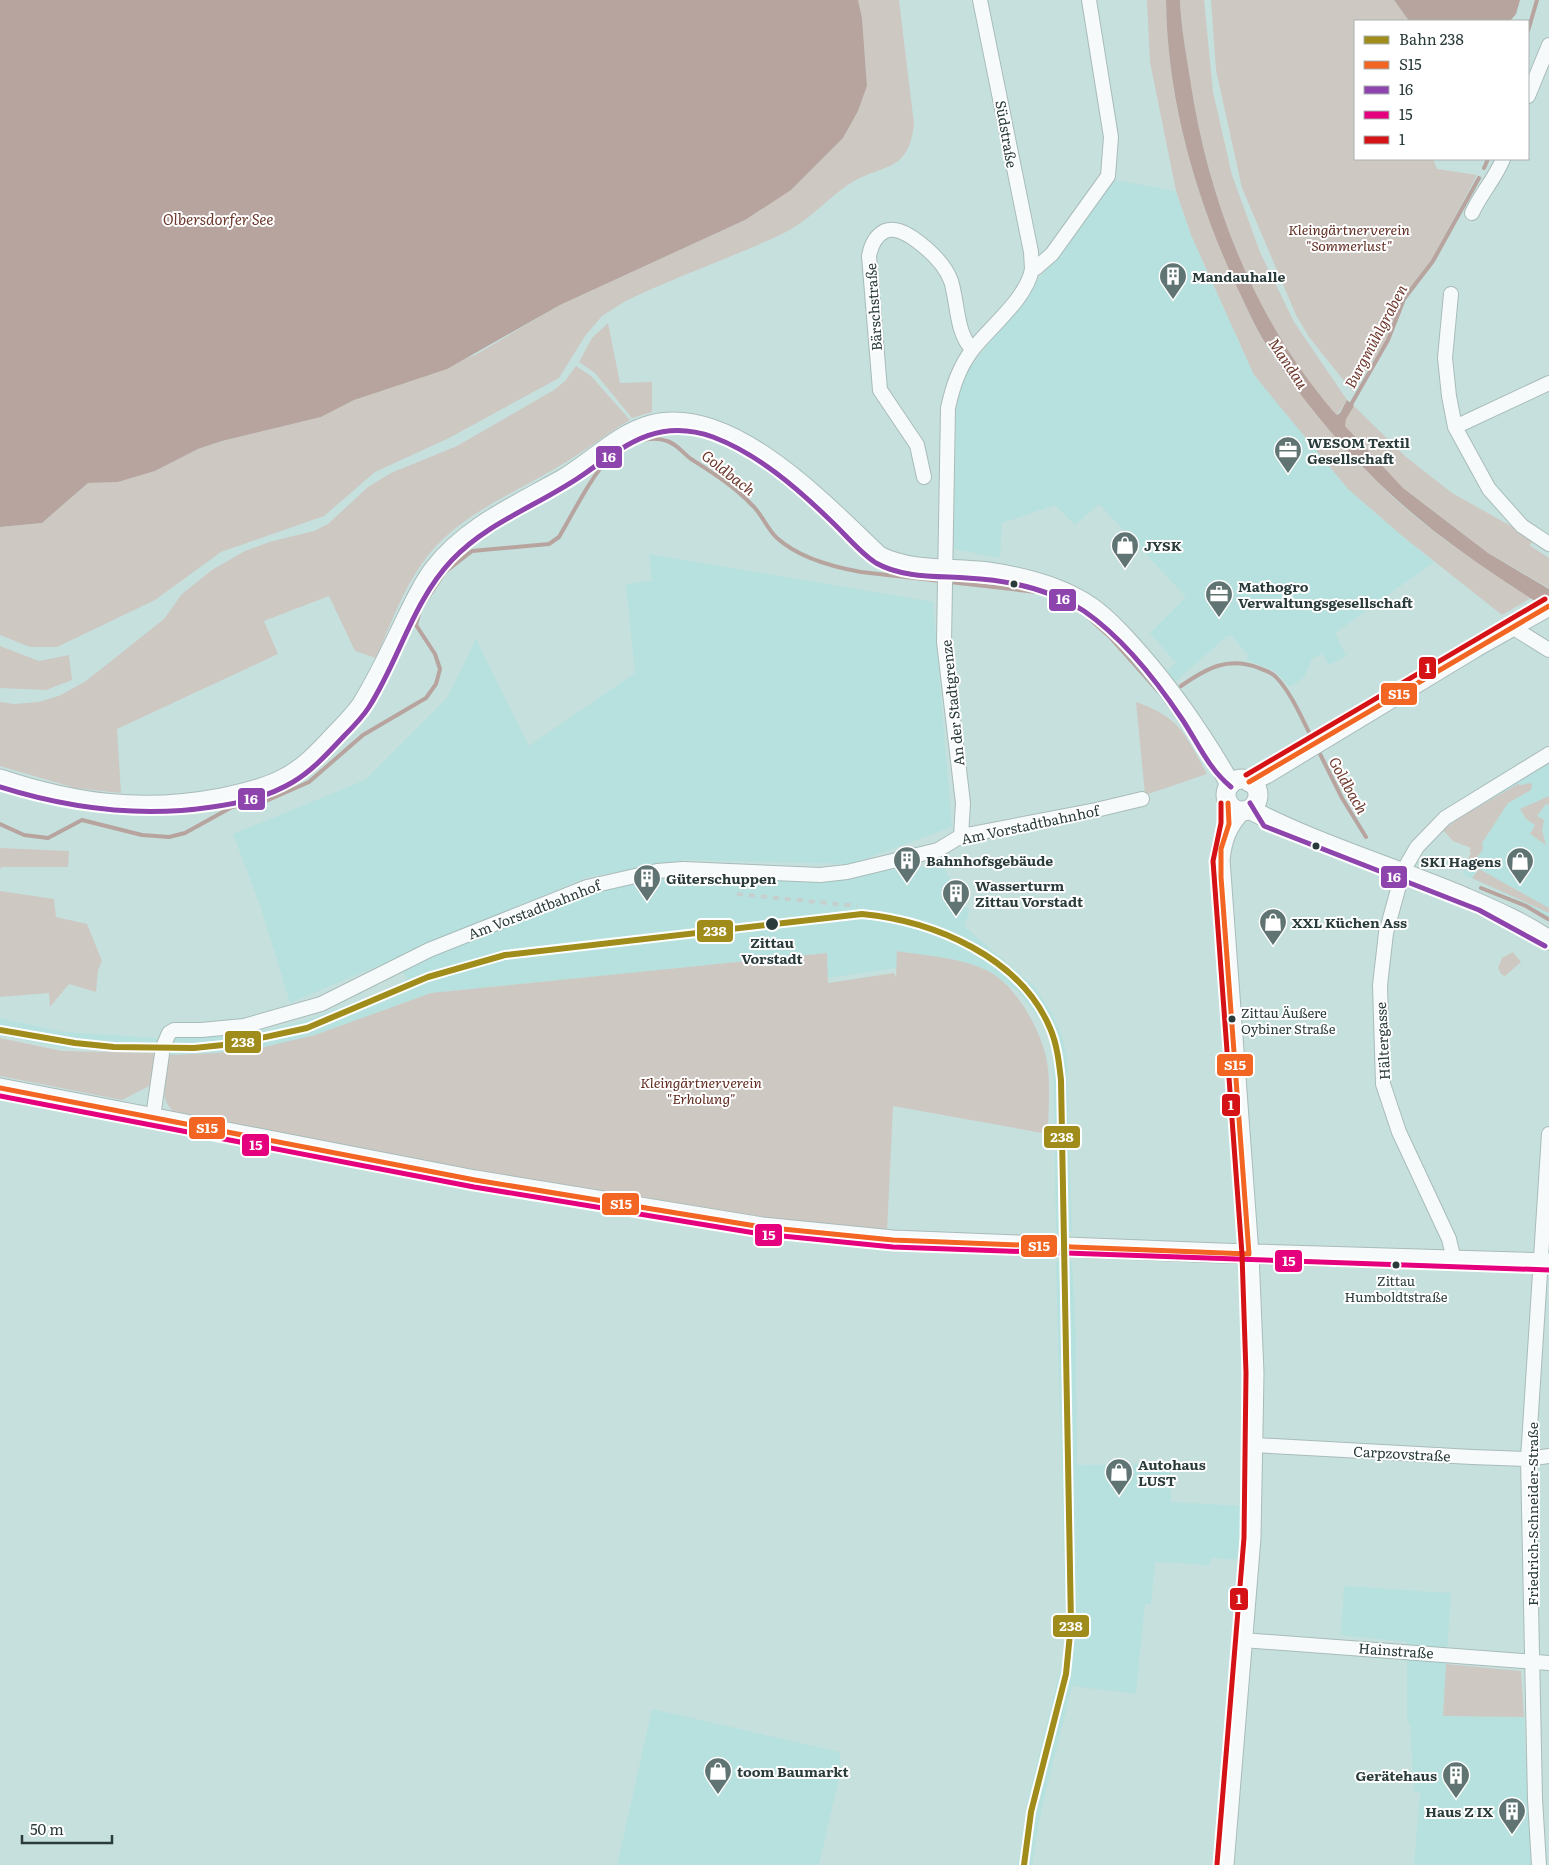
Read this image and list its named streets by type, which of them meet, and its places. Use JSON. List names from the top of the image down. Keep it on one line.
{"streets":{"street":["Südstraße","Bärschstraße","An der Stadtgrenze","Am Vorstadtbahnhof","Hältergasse","Carpzovstraße","Friedrich-Schneider-Straße","Hainstraße"]},"crossings":[["An der Stadtgrenze","Am Vorstadtbahnhof"],["Carpzovstraße","Friedrich-Schneider-Straße"],["Friedrich-Schneider-Straße","Hainstraße"]],"water":["Olbersdorfer See","Burgmühlgraben","Mandau","Goldbach"],"parks":["Kleingärtnerverein \"Sommerlust\"","Kleingärtnerverein \"Erholung\""],"places":{"building":["Mandauhalle","Bahnhofsgebäude","Güterschuppen","Wasserturm Zittau Vorstadt","Gerätehaus","Haus Z IX"],"office":["WESOM Textil Gesellschaft","Mathogro Verwaltungsgesellschaft"],"shop":["JYSK","SKI Hagens","XXL Küchen Ass","Autohaus LUST","toom Baumarkt"],"other":["Zittau Vorstadt","Zittau Äußere Oybiner Straße","Zittau Humboldtstraße"]},"lines":["transit line 16","transit line 1","transit line S15","rail line 238","transit line 15"],"legend":["Bahn 238","S15","16","15","1"],"scale_bar":"50 m"}
